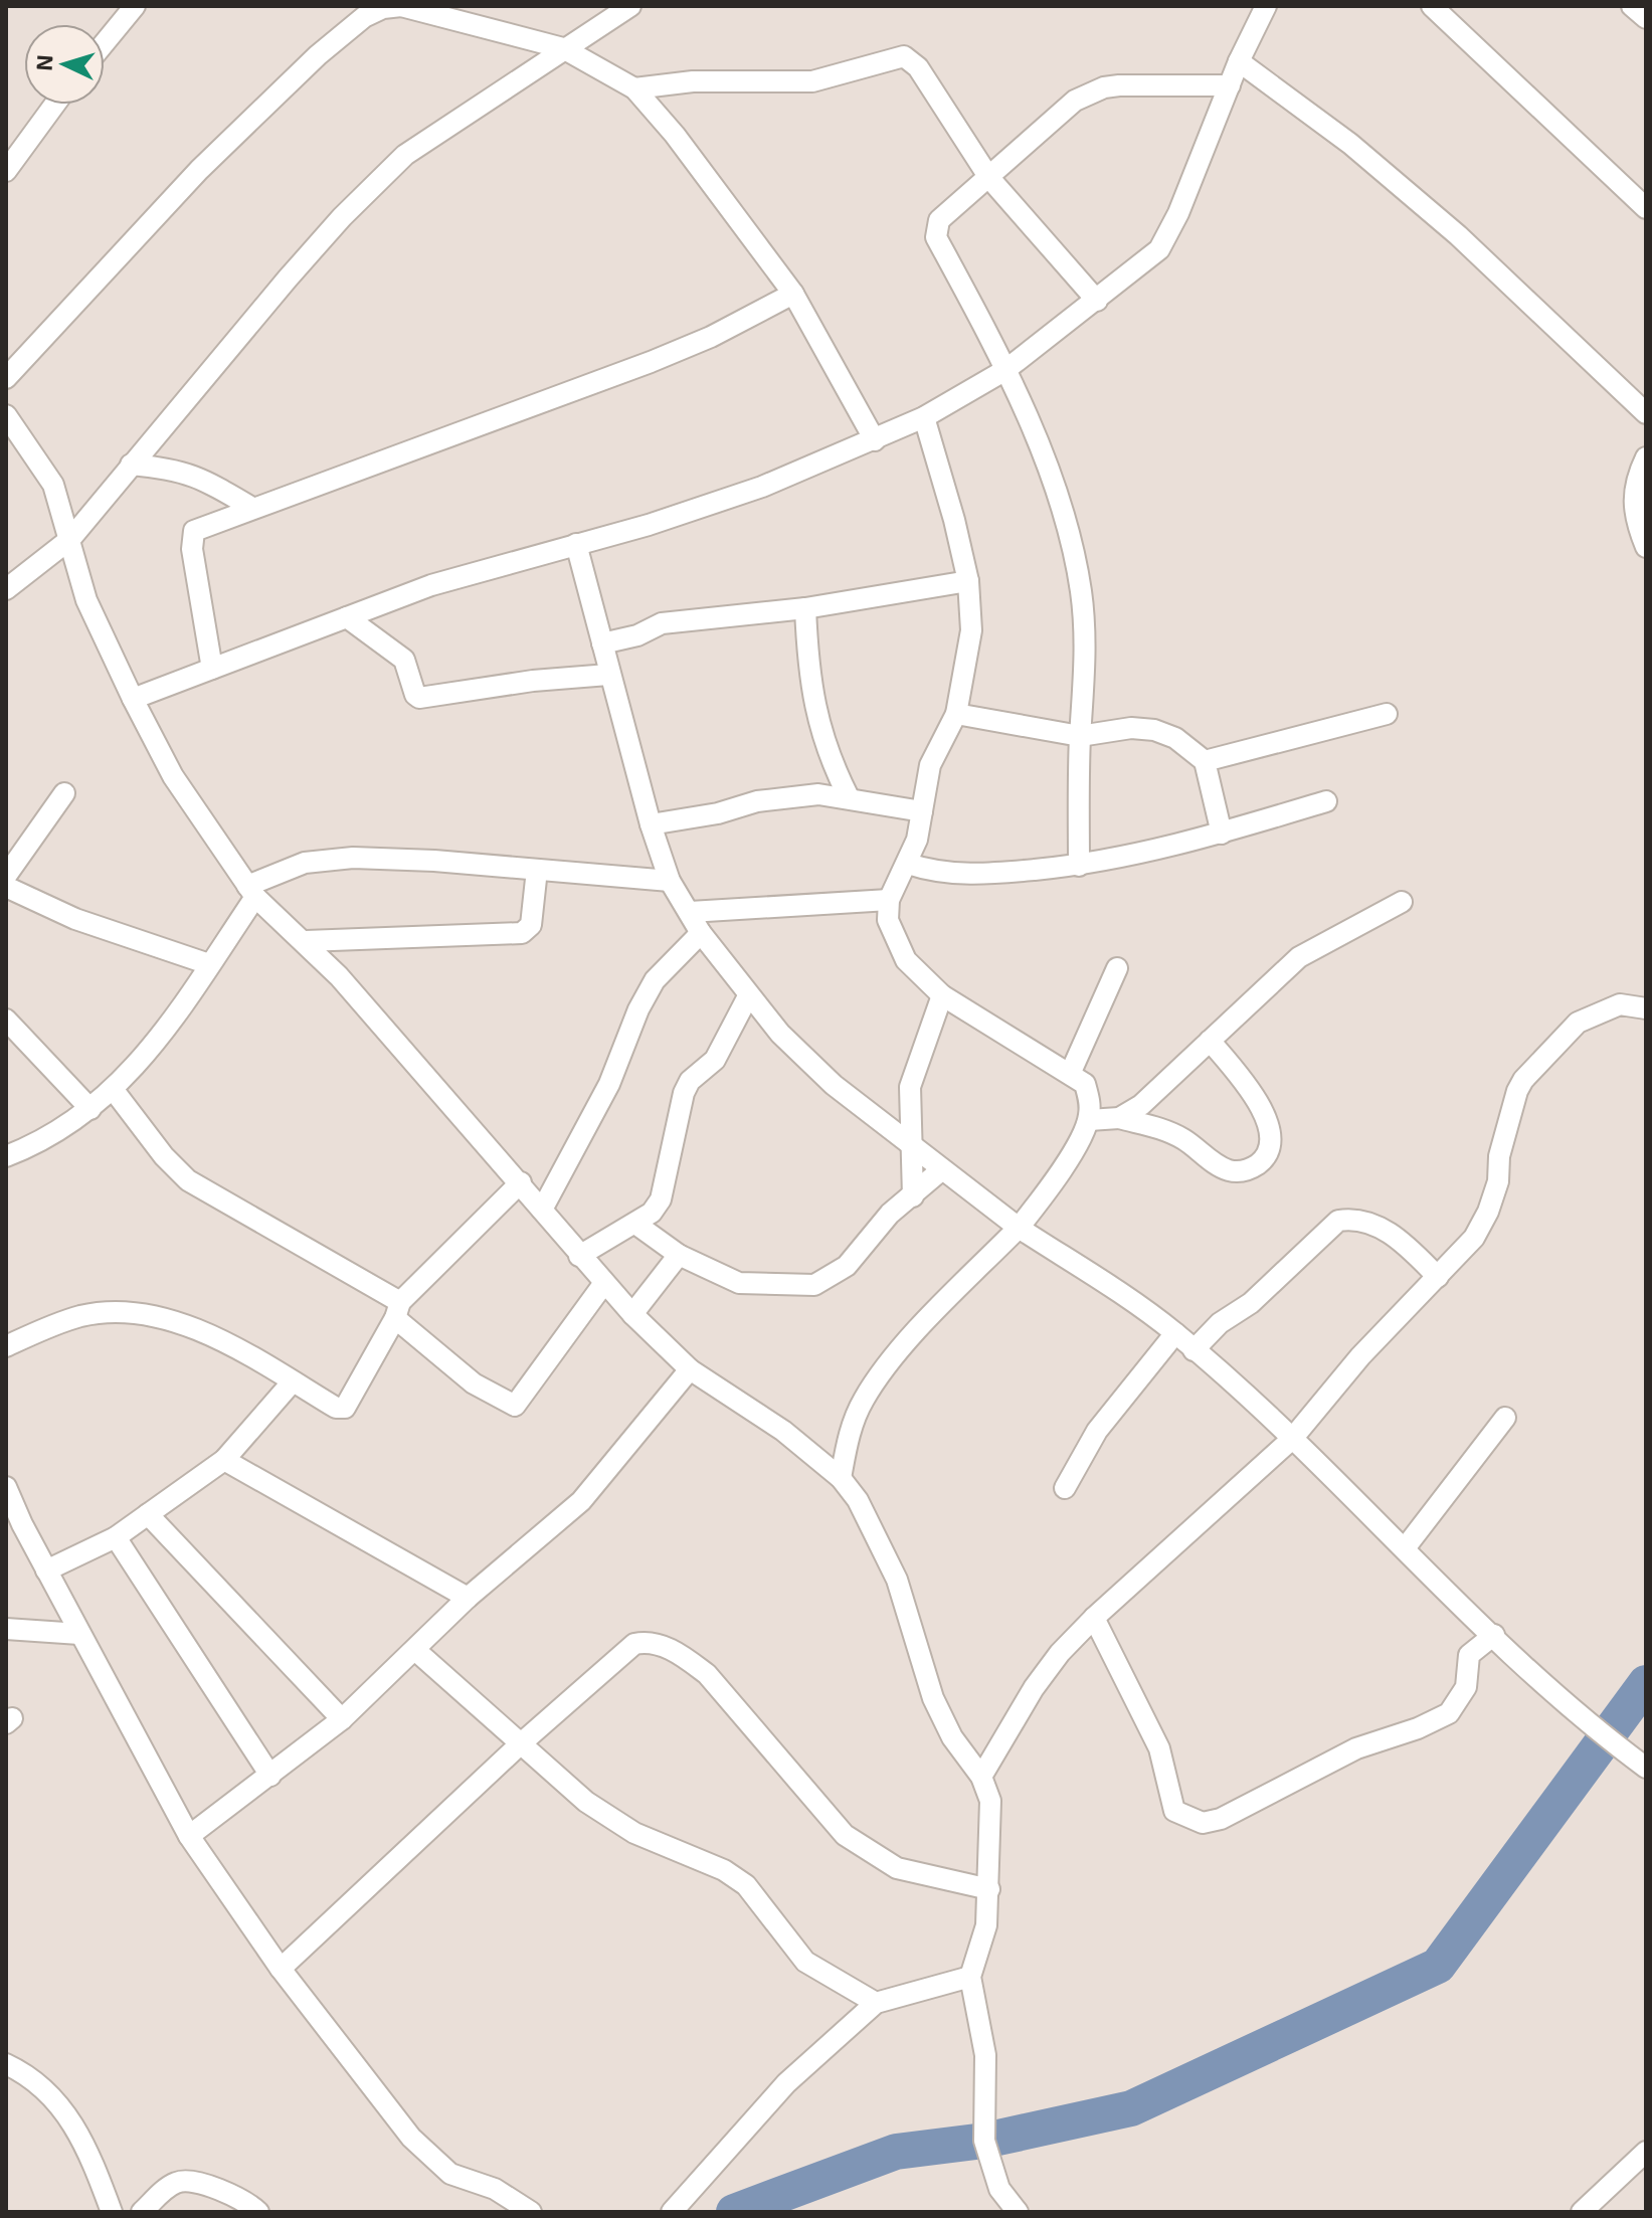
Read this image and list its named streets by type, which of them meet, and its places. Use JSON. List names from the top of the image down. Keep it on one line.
{"north":"left"}
